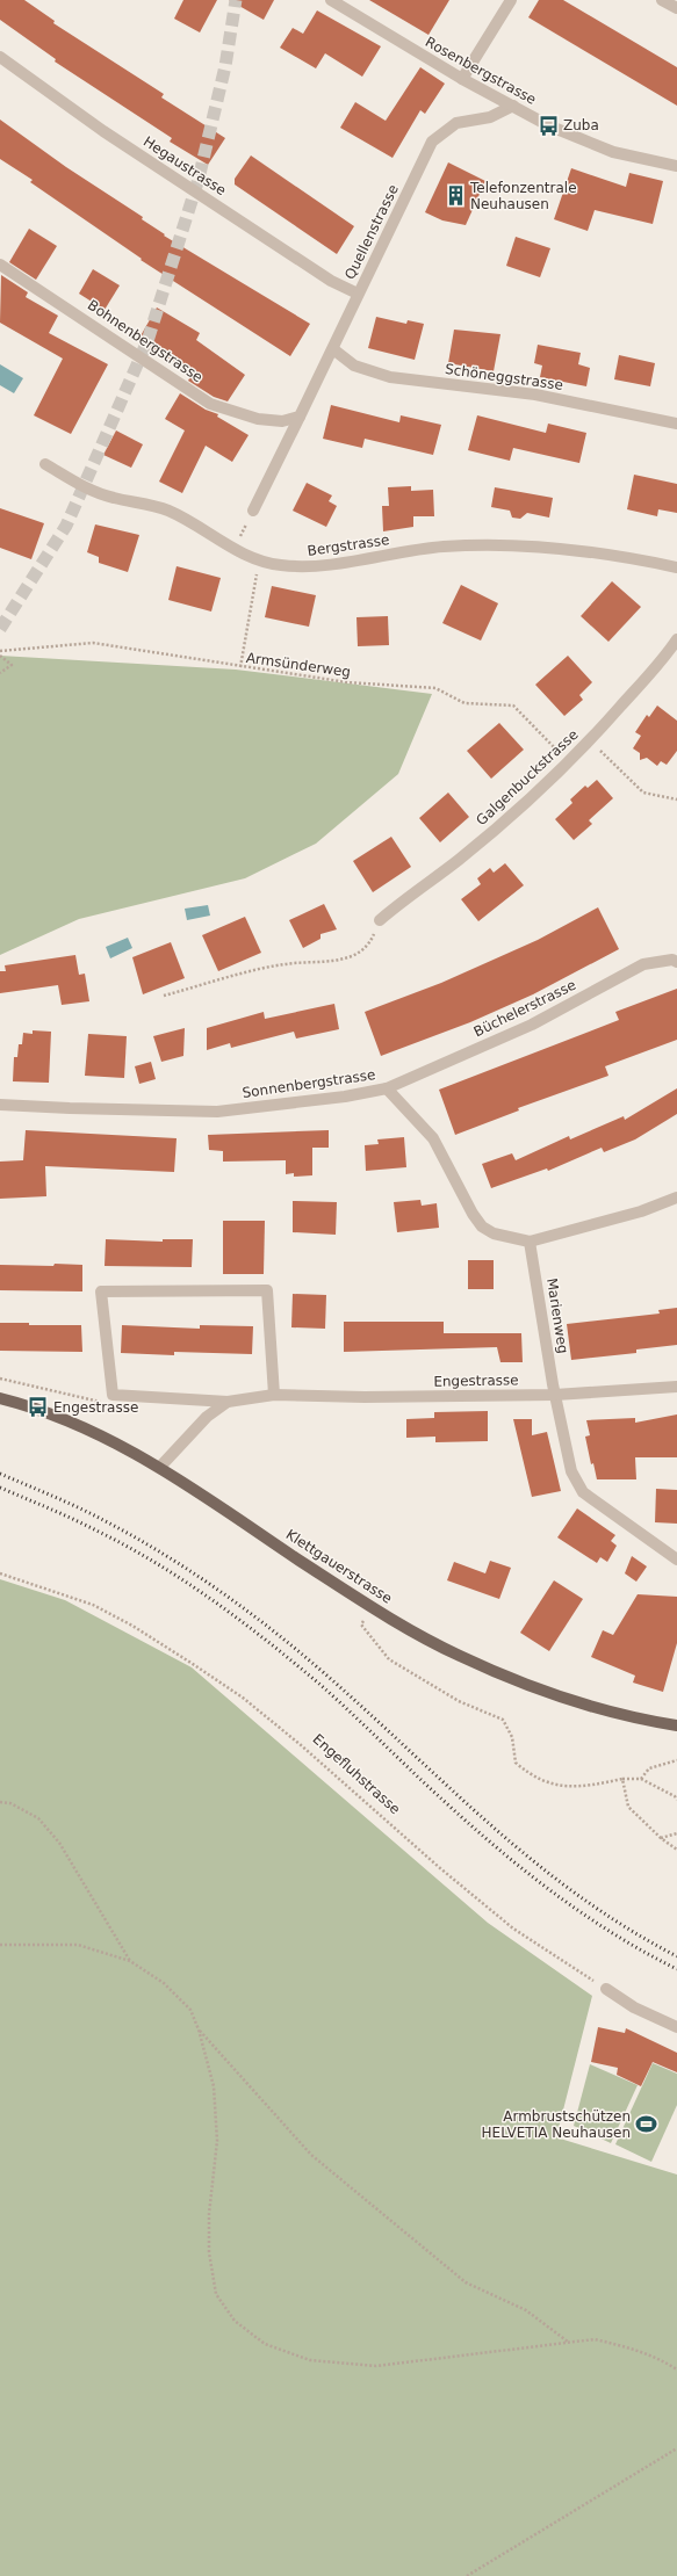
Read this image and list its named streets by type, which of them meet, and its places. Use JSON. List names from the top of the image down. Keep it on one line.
{"streets":{"main road":["Klettgauerstrasse"],"street":["Rosenbergstrasse","Hegaustrasse","Quellenstrasse","Bohnenbergstrasse","Schöneggstrasse","Bergstrasse","Galgenbuckstrasse","Büchelerstrasse","Sonnenbergstrasse","Marienweg","Engestrasse"],"path":["Armsünderweg","Engefluhstrasse"]},"crossings":[["Rosenbergstrasse","Quellenstrasse"],["Hegaustrasse","Quellenstrasse"],["Quellenstrasse","Bohnenbergstrasse"],["Quellenstrasse","Schöneggstrasse"],["Armsünderweg","Galgenbuckstrasse"],["Büchelerstrasse","Sonnenbergstrasse"],["Sonnenbergstrasse","Marienweg"],["Marienweg","Engestrasse"],["Engestrasse","Klettgauerstrasse"]],"places":{"bus stop":["Zuba","Engestrasse"],"building":["Telefonzentrale Neuhausen"],"sports":["Armbrustschützen HELVETIA Neuhausen"]}}
